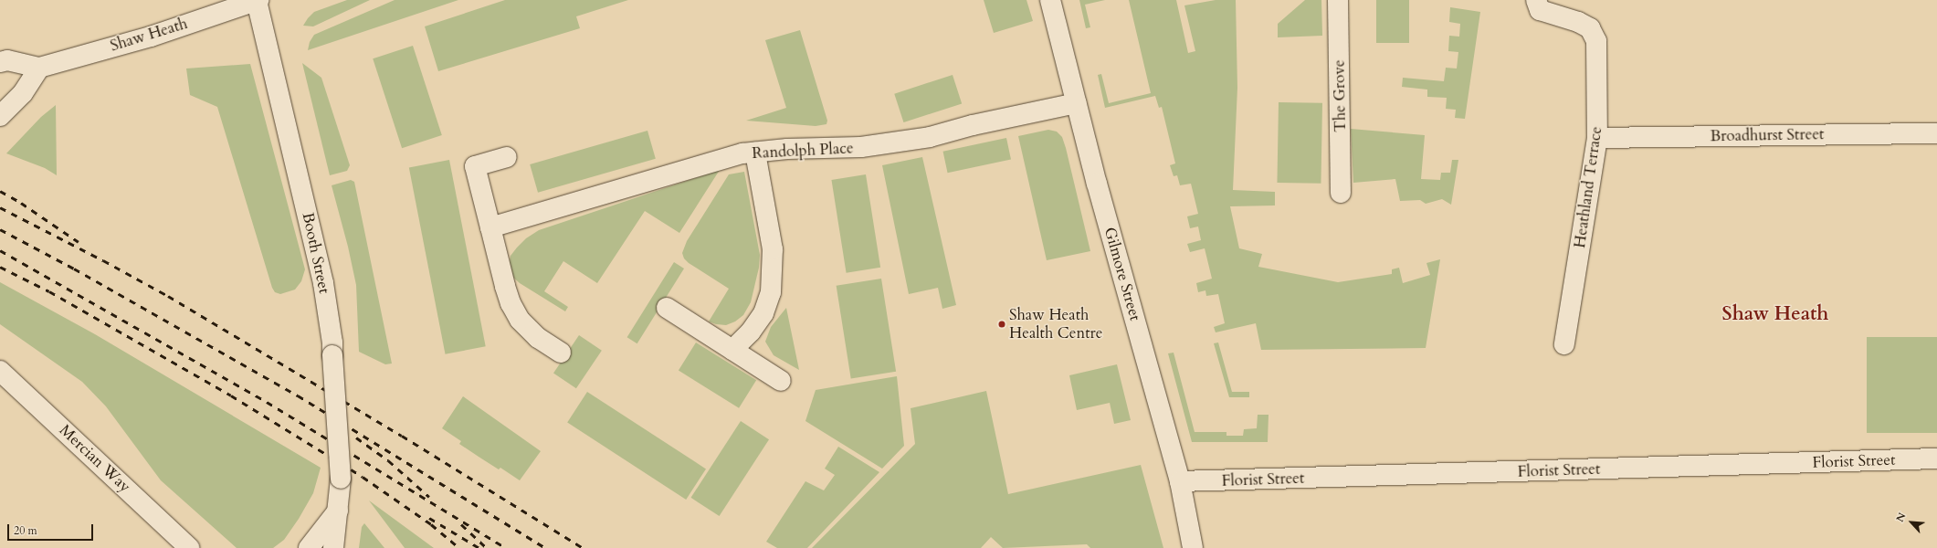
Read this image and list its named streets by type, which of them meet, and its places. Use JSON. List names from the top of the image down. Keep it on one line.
{"streets":{"street":["Shaw Heath","The Grove","Broadhurst Street","Randolph Place","Heathland Terrace","Booth Street","Gilmore Street","Mercian Way","Florist Street"]},"crossings":[["Shaw Heath","Booth Street"],["Broadhurst Street","Heathland Terrace"],["Randolph Place","Gilmore Street"],["Gilmore Street","Florist Street"]],"districts":["Shaw Heath"],"places":["Shaw Heath Health Centre"],"scale_bar":"20 m","north":"top left"}
